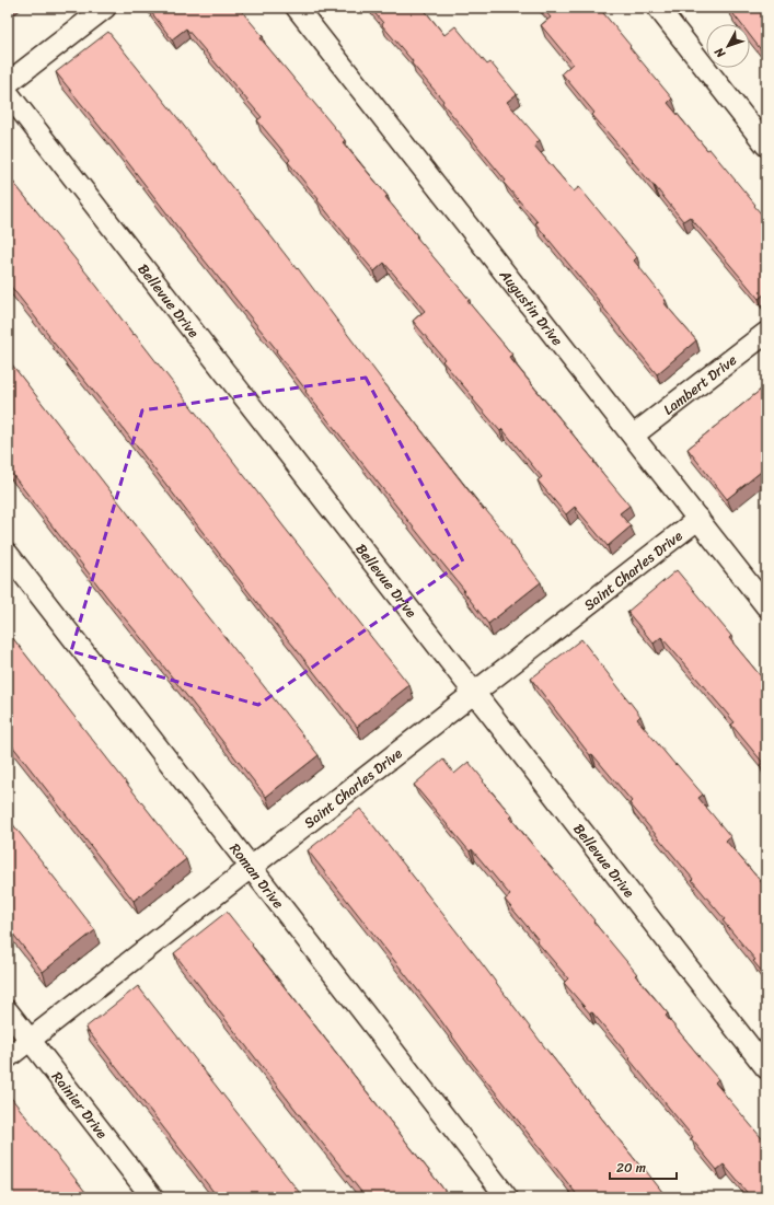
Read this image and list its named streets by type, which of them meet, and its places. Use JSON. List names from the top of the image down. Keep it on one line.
{"streets":{"street":["Bellevue Drive","Augustin Drive","Lambert Drive","Saint Charles Drive","Roman Drive","Rainier Drive"]},"crossings":[["Bellevue Drive","Saint Charles Drive"],["Augustin Drive","Lambert Drive"],["Augustin Drive","Saint Charles Drive"],["Saint Charles Drive","Roman Drive"],["Saint Charles Drive","Rainier Drive"]],"scale_bar":"20 m","north":"bottom left"}
